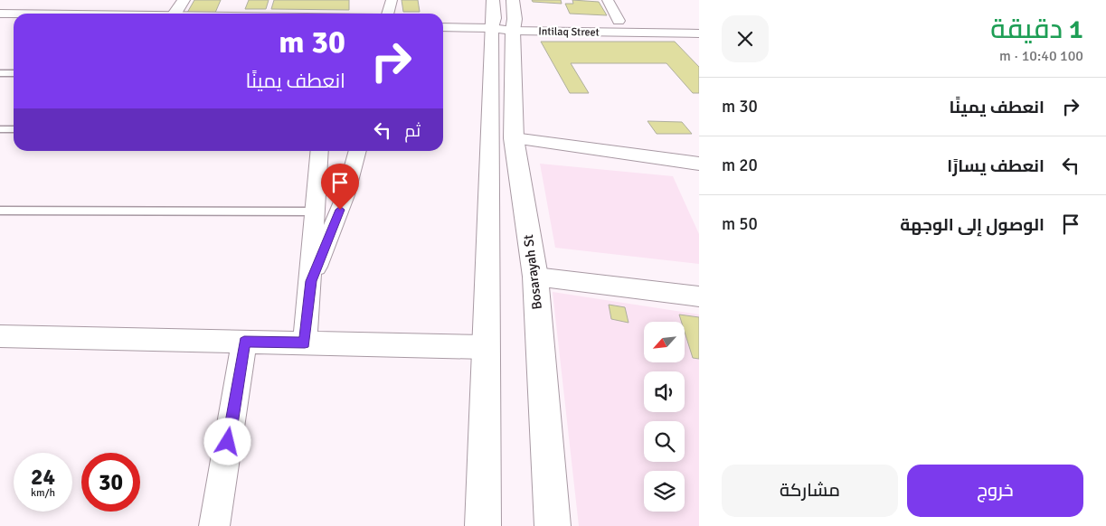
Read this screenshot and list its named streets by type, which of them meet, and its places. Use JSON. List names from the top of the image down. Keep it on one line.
{"streets":{"street":["Intilaq Street","Bosarayah St"]},"crossings":[["Intilaq Street","Bosarayah St"]],"north":"bottom left","page":{"heading":["1 دقيقة","100 m · 10:40"],"turn":["30 m","انعطف يمينًا"],"list":[{"name":"انعطف يمينًا","value":"30 m"},{"name":"انعطف يسارًا","value":"20 m"},{"name":"الوصول إلى الوجهة","value":"50 m"}],"then":"ثم","speed":"24 km/h","limit":"30","buttons":["خروج","مشاركة"]}}
